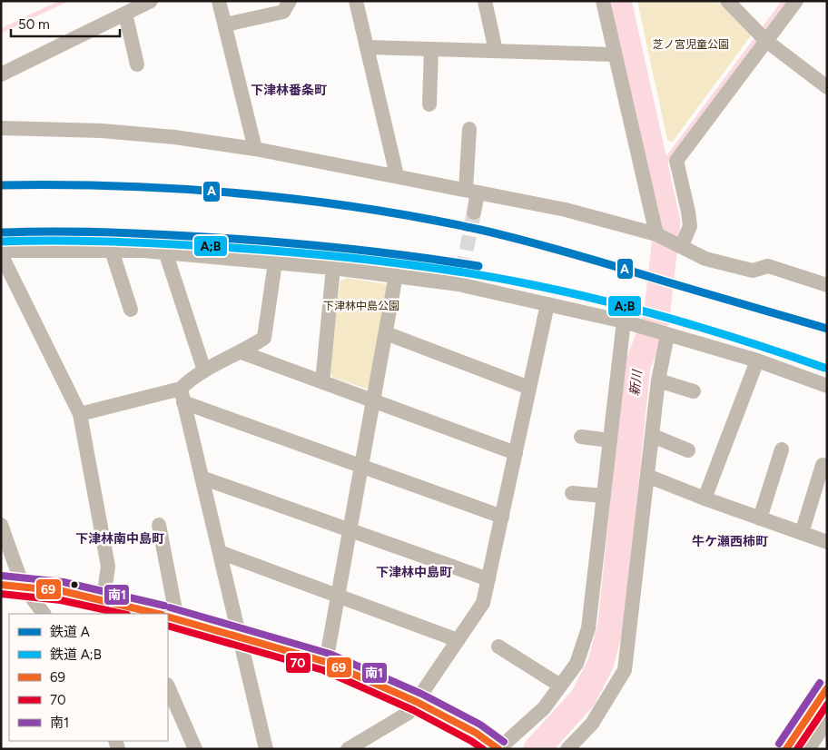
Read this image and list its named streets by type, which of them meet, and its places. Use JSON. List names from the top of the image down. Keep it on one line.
{"districts":["下津林番条町","下津林南中島町","牛ケ瀬西柿町","下津林中島町"],"water":["新川"],"parks":["芝ノ宮児童公園","下津林中島公園"],"lines":["rail line A","rail line A;B","transit line 南1","transit line 69","transit line 70"],"legend":["鉄道 A","鉄道 A;B","69","70","南1"],"scale_bar":"50 m"}
